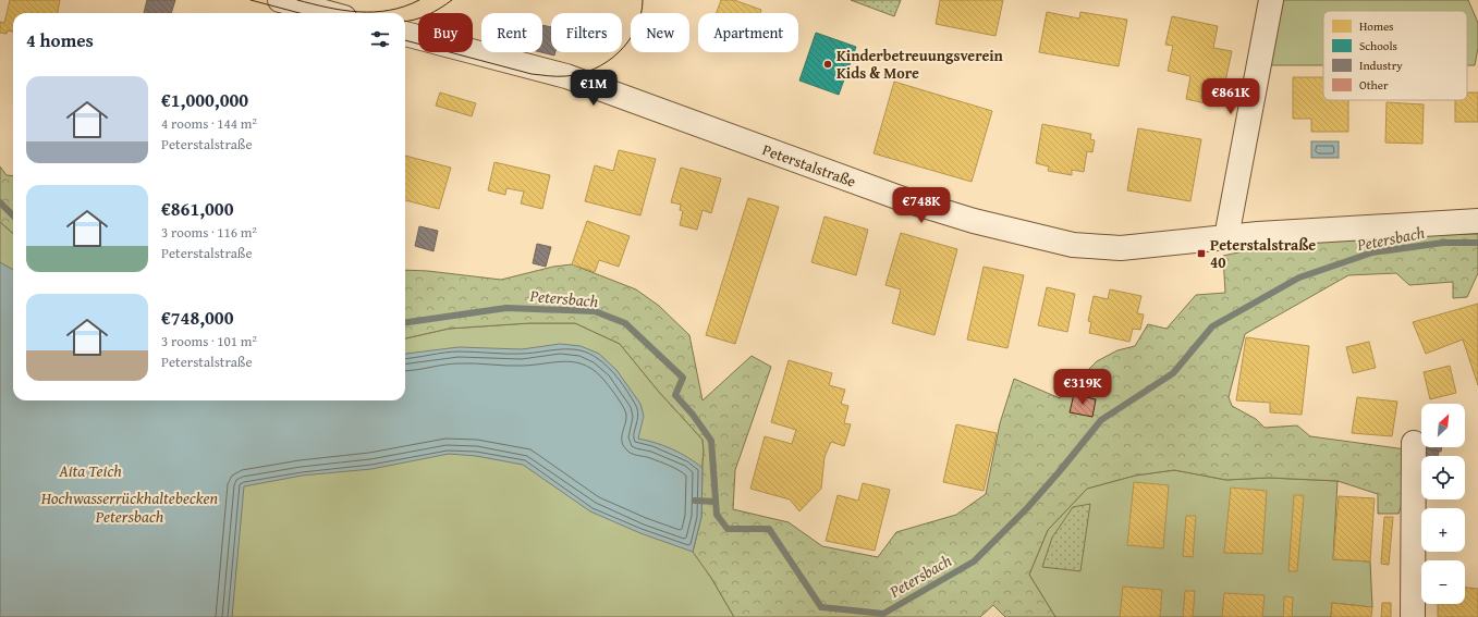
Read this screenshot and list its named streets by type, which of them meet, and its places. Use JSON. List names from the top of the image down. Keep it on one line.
{"streets":{"street":["Peterstalstraße"]},"water":["Petersbach","Aita Teich","Hochwasserrückhaltebecken Petersbach"],"places":{"other":["Kinderbetreuungsverein Kids & More"],"transit":["Peterstalstraße 40"]},"legend":["Homes","Schools","Industry","Other"],"north":"top right","page":{"chip":["Buy","Rent","Filters","New","Apartment"],"heading":"4 homes","list":[{"name":"€1,000,000","note":"4 rooms · 144 m² · Peterstalstraße"},{"name":"€861,000","note":"3 rooms · 116 m² · Peterstalstraße"},{"name":"€748,000","note":"3 rooms · 101 m² · Peterstalstraße"}],"price":["€1M","€861K","€748K","€319K"],"map_buttons":["+","−"]}}
